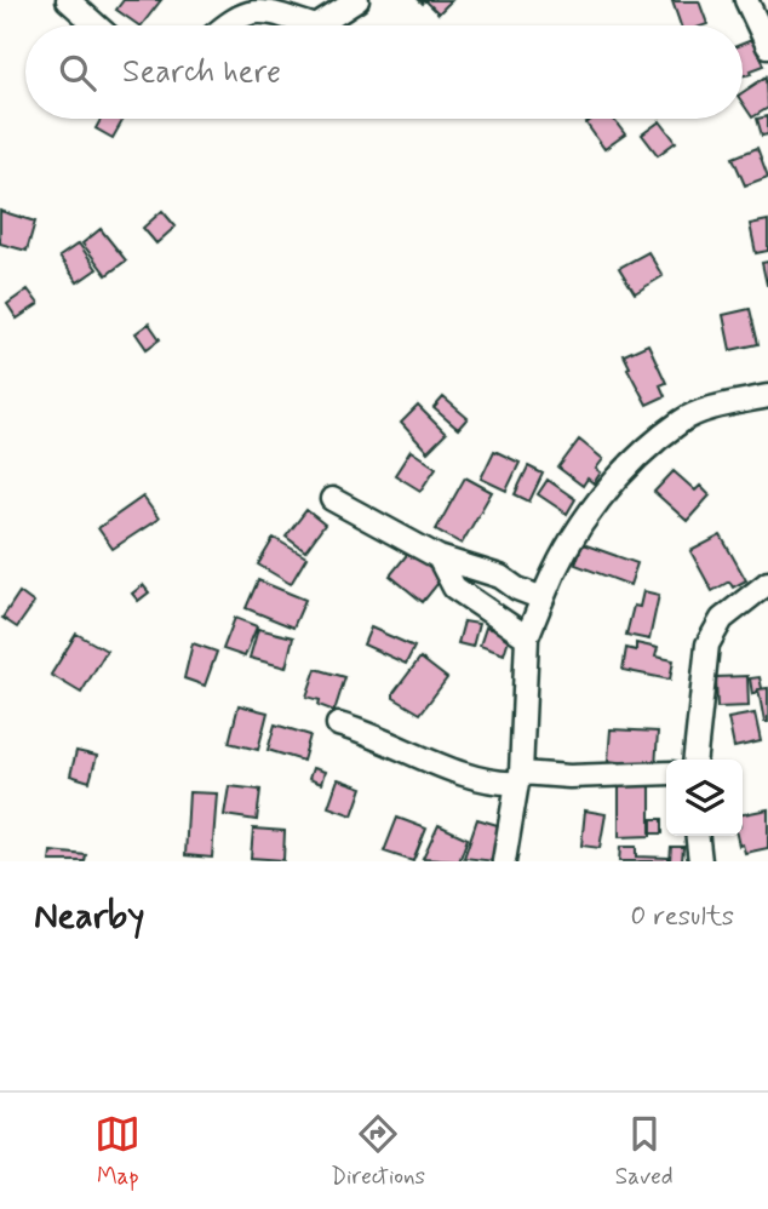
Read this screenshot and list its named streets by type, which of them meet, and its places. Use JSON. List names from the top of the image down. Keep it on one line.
{"page":{"search":"Search here","heading":["Nearby","0 results"],"nav":["Map","Directions","Saved"]}}
